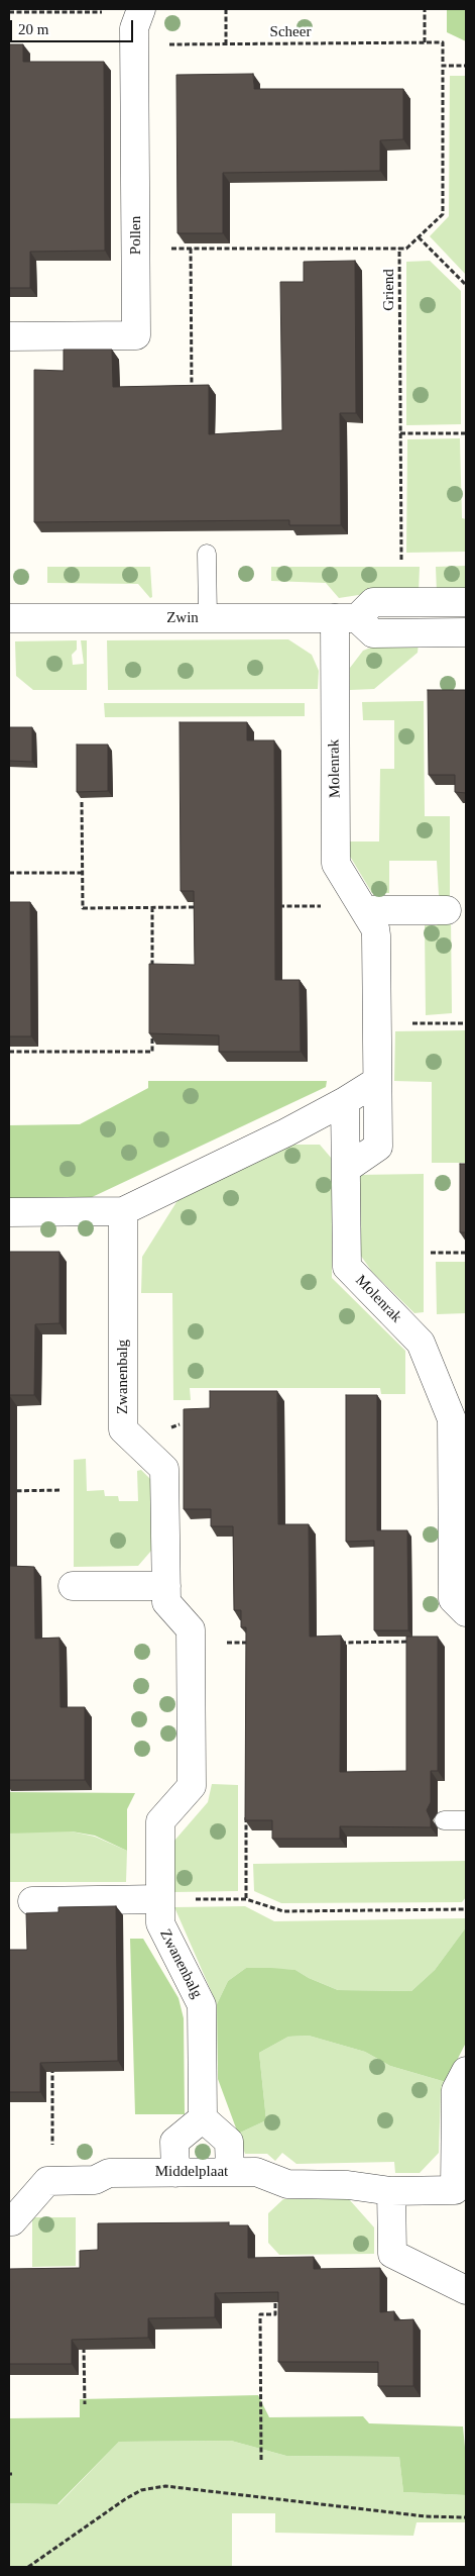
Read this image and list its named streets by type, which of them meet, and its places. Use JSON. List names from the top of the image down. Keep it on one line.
{"streets":{"street":["Pollen","Zwin","Molenrak","Zwanenbalg","Middelplaat"],"path":["Scheer","Griend"]},"crossings":[["Scheer","Griend"],["Zwin","Molenrak"]],"scale_bar":"20 m"}
